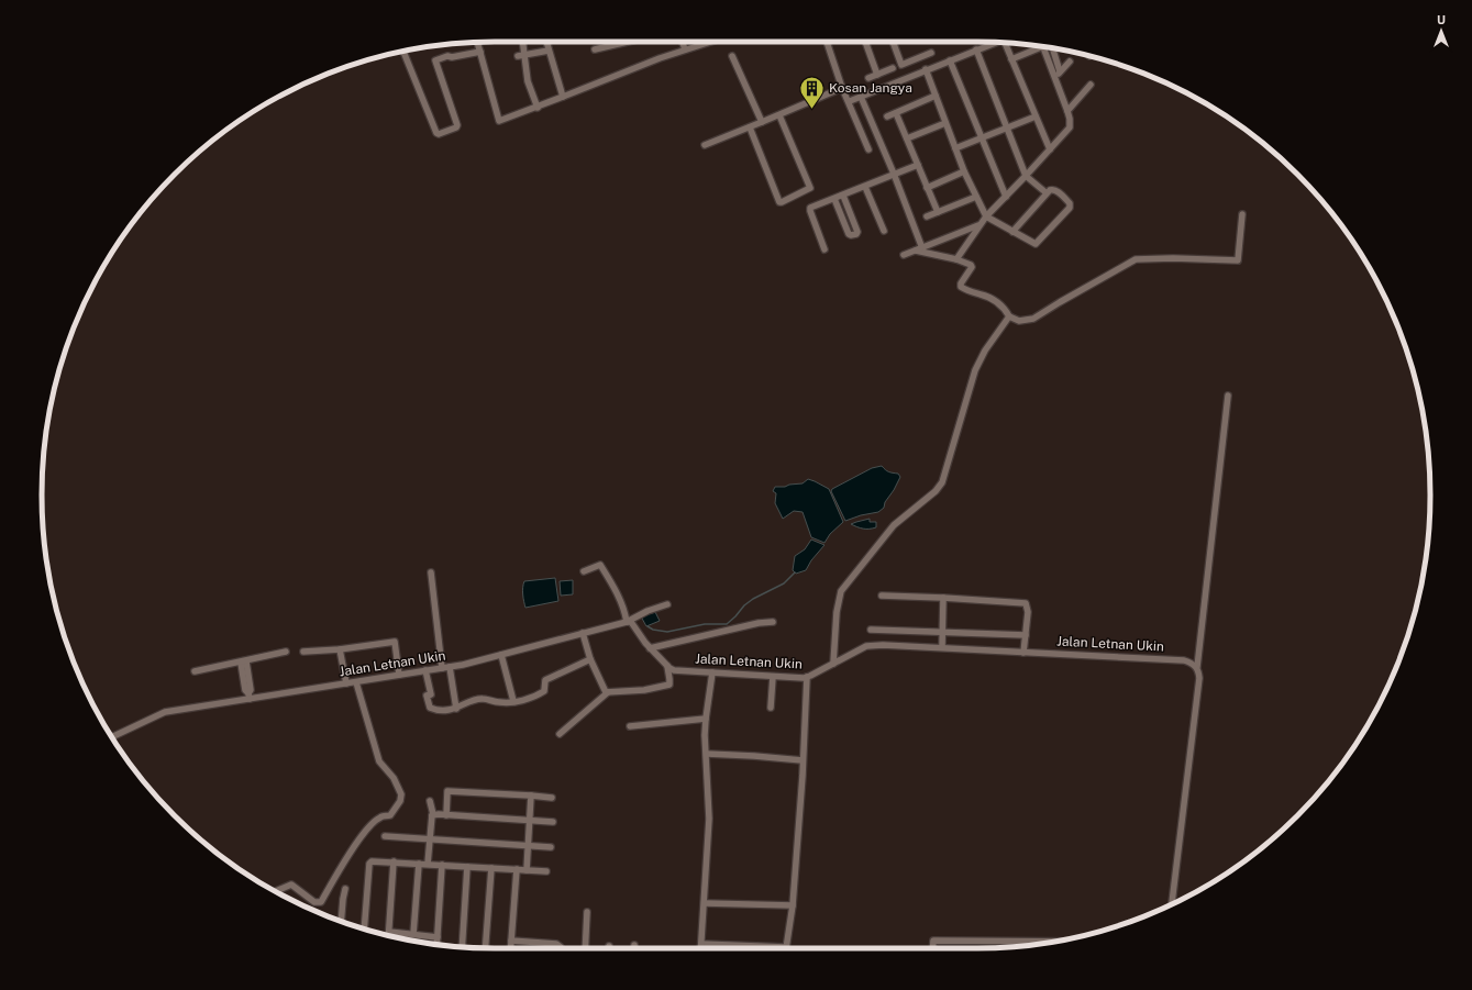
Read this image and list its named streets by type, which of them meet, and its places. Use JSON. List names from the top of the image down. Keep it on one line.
{"streets":{"street":["Jalan Letnan Ukin"]},"places":{"building":["Kosan Jangya"]},"north":"top"}
